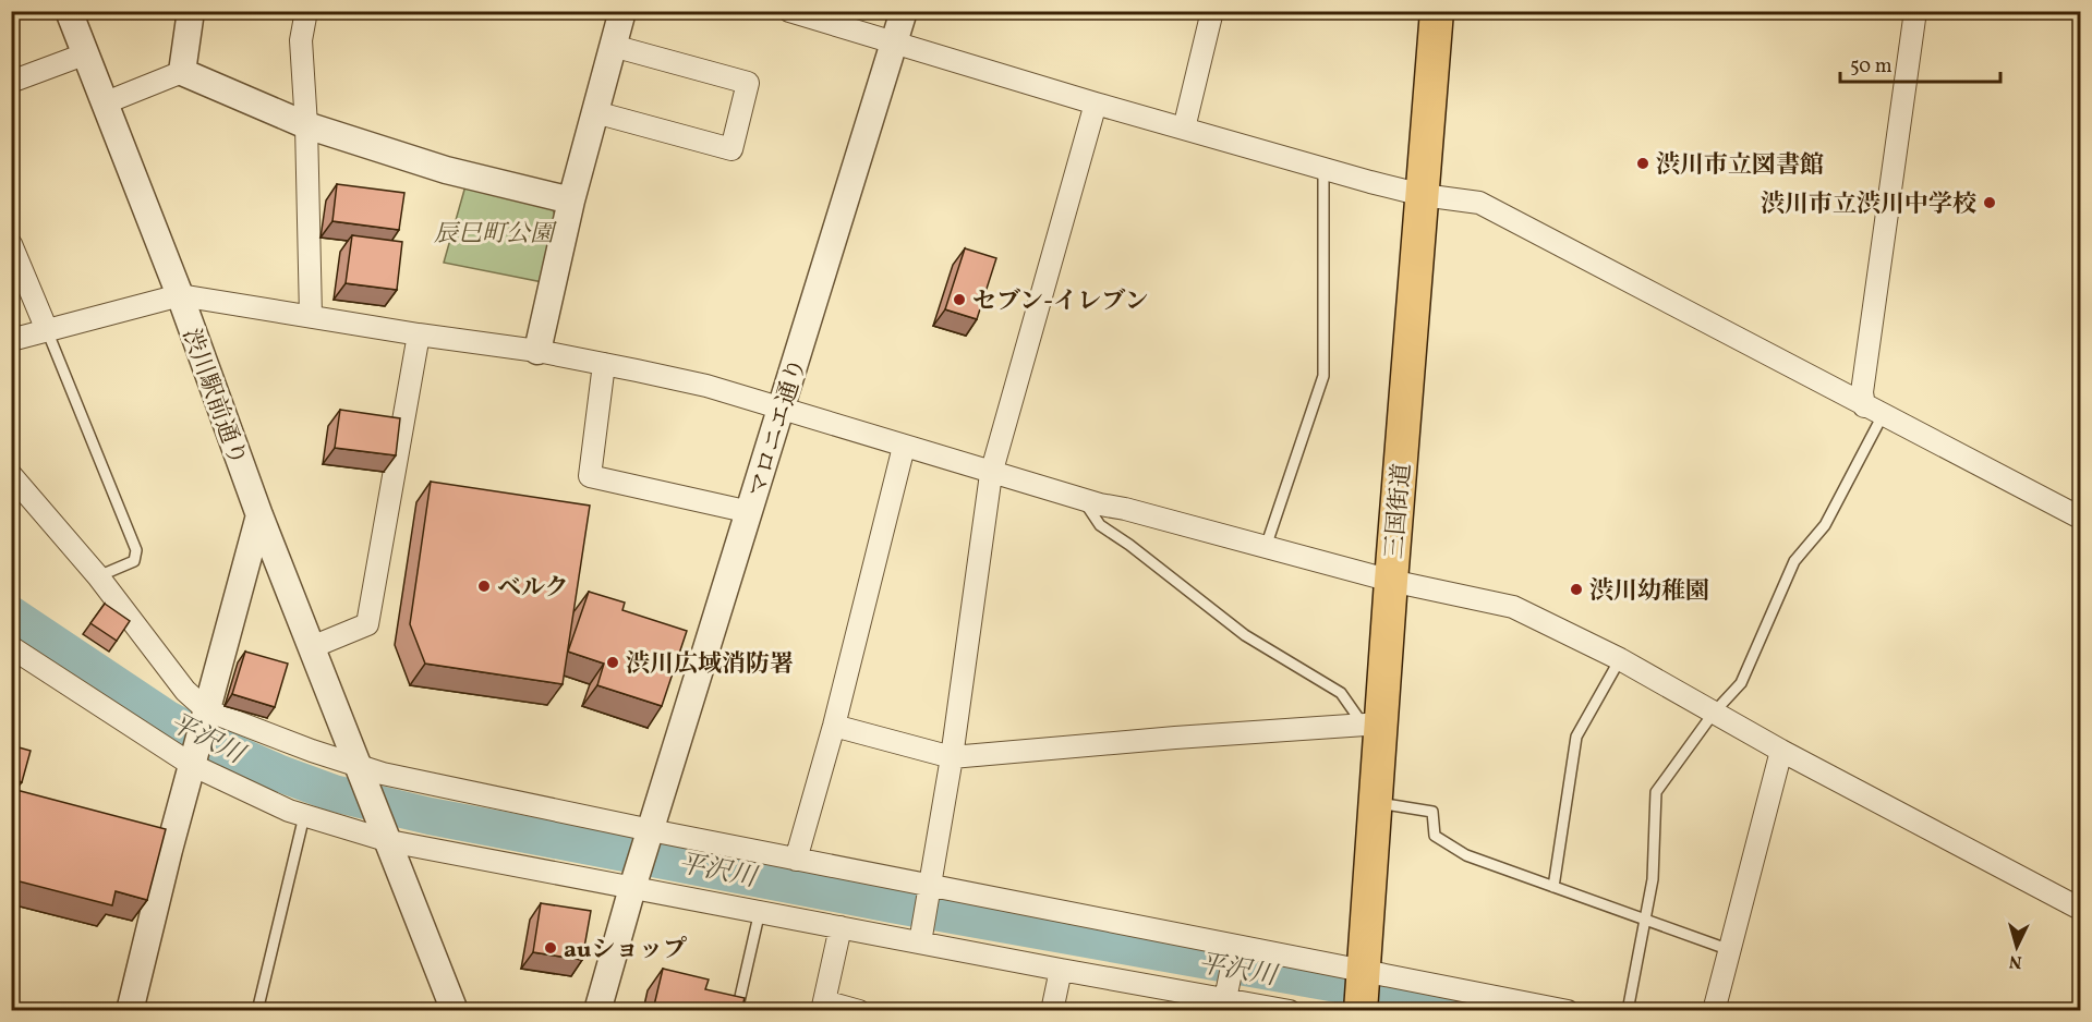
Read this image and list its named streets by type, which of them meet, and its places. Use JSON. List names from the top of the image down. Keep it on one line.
{"streets":{"main road":["三国街道"],"street":["渋川駅前通り","マロニエ通り"]},"water":["平沢川"],"parks":["辰巳町公園"],"places":["渋川市立図書館","渋川市立渋川中学校","セブン-イレブン","ベルク","渋川幼稚園","渋川広域消防署","auショップ"],"scale_bar":"50 m","north":"bottom"}
